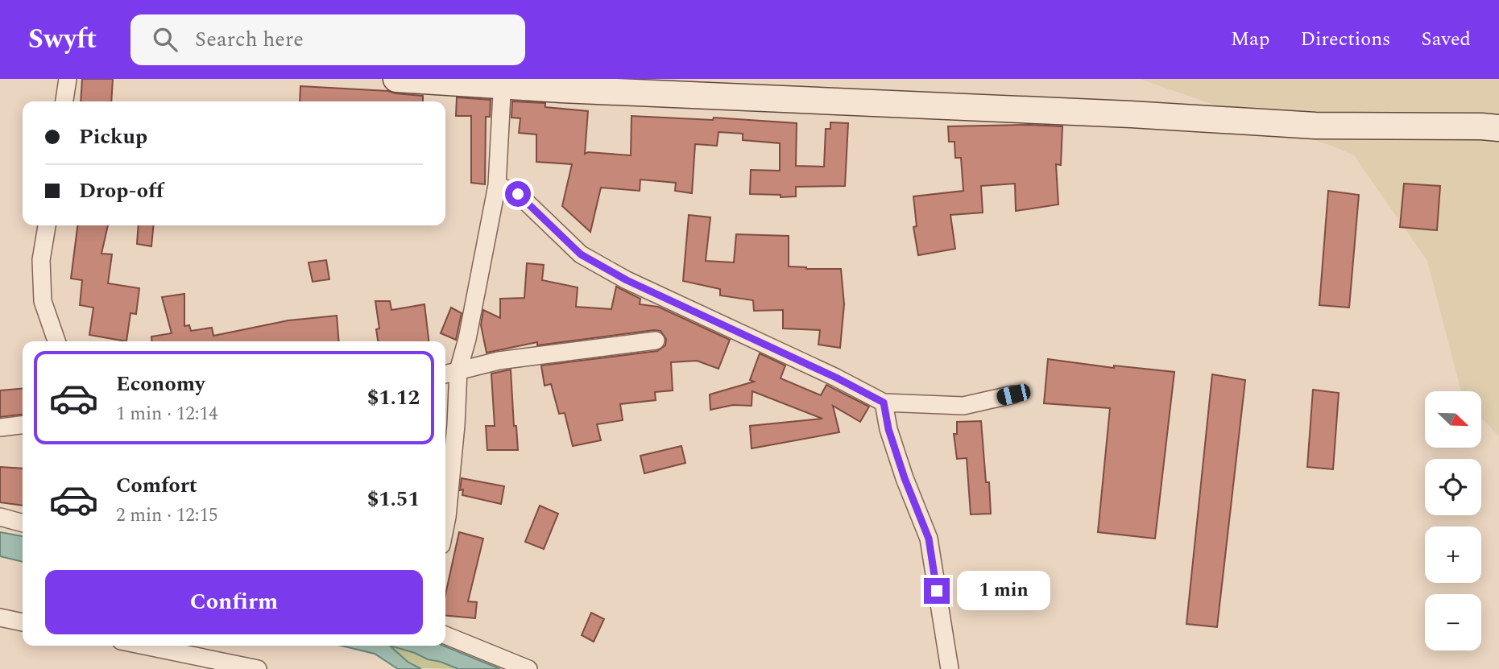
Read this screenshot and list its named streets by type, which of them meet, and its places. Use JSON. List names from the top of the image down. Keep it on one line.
{"north":"bottom right","page":{"header":"Swyft","search":"Search here","nav":["Map","Directions","Saved"],"banner":["Pickup","Drop-off"],"list":[{"name":"Economy","note":"1 min · 12:14","value":"$1.12"},{"name":"Comfort","note":"2 min · 12:15","value":"$1.51"}],"map_buttons":["+","−"],"buttons":"Confirm","bubble":"1 min"}}
